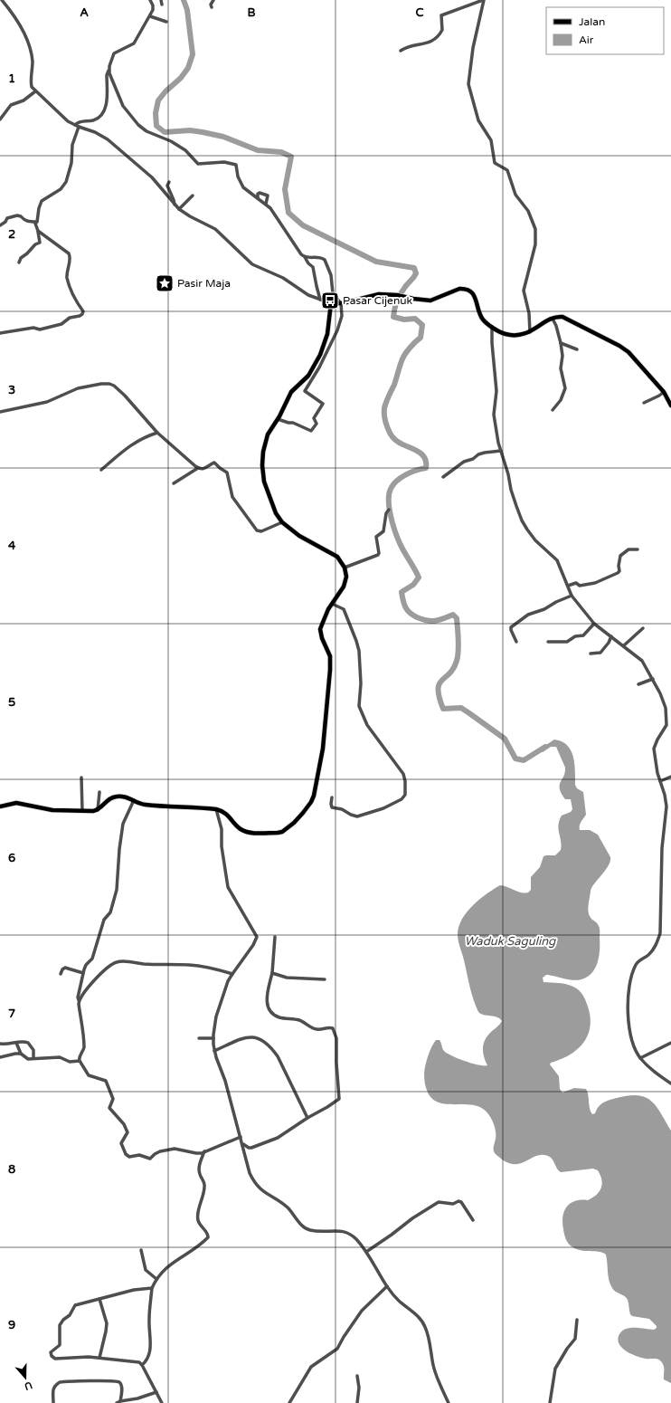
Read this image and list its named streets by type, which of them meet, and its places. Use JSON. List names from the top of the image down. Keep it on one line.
{"water":["Waduk Saguling"],"places":{"place":["Pasir Maja"],"bus stop":["Pasar Cijenuk"]},"legend":["Jalan","Air"],"north":"bottom","grid":{"columns":["A","B","C"],"rows":["1","2","3","4","5","6","7","8","9"]}}
